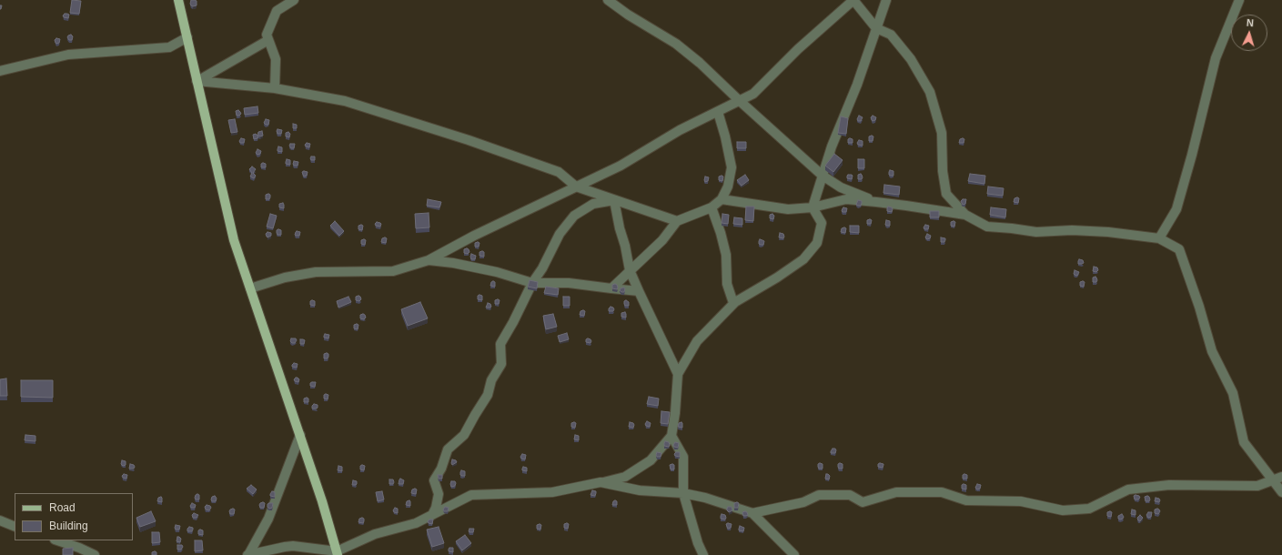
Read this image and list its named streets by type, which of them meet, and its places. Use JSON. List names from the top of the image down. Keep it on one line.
{"legend":["Road","Building"],"north":"top"}
